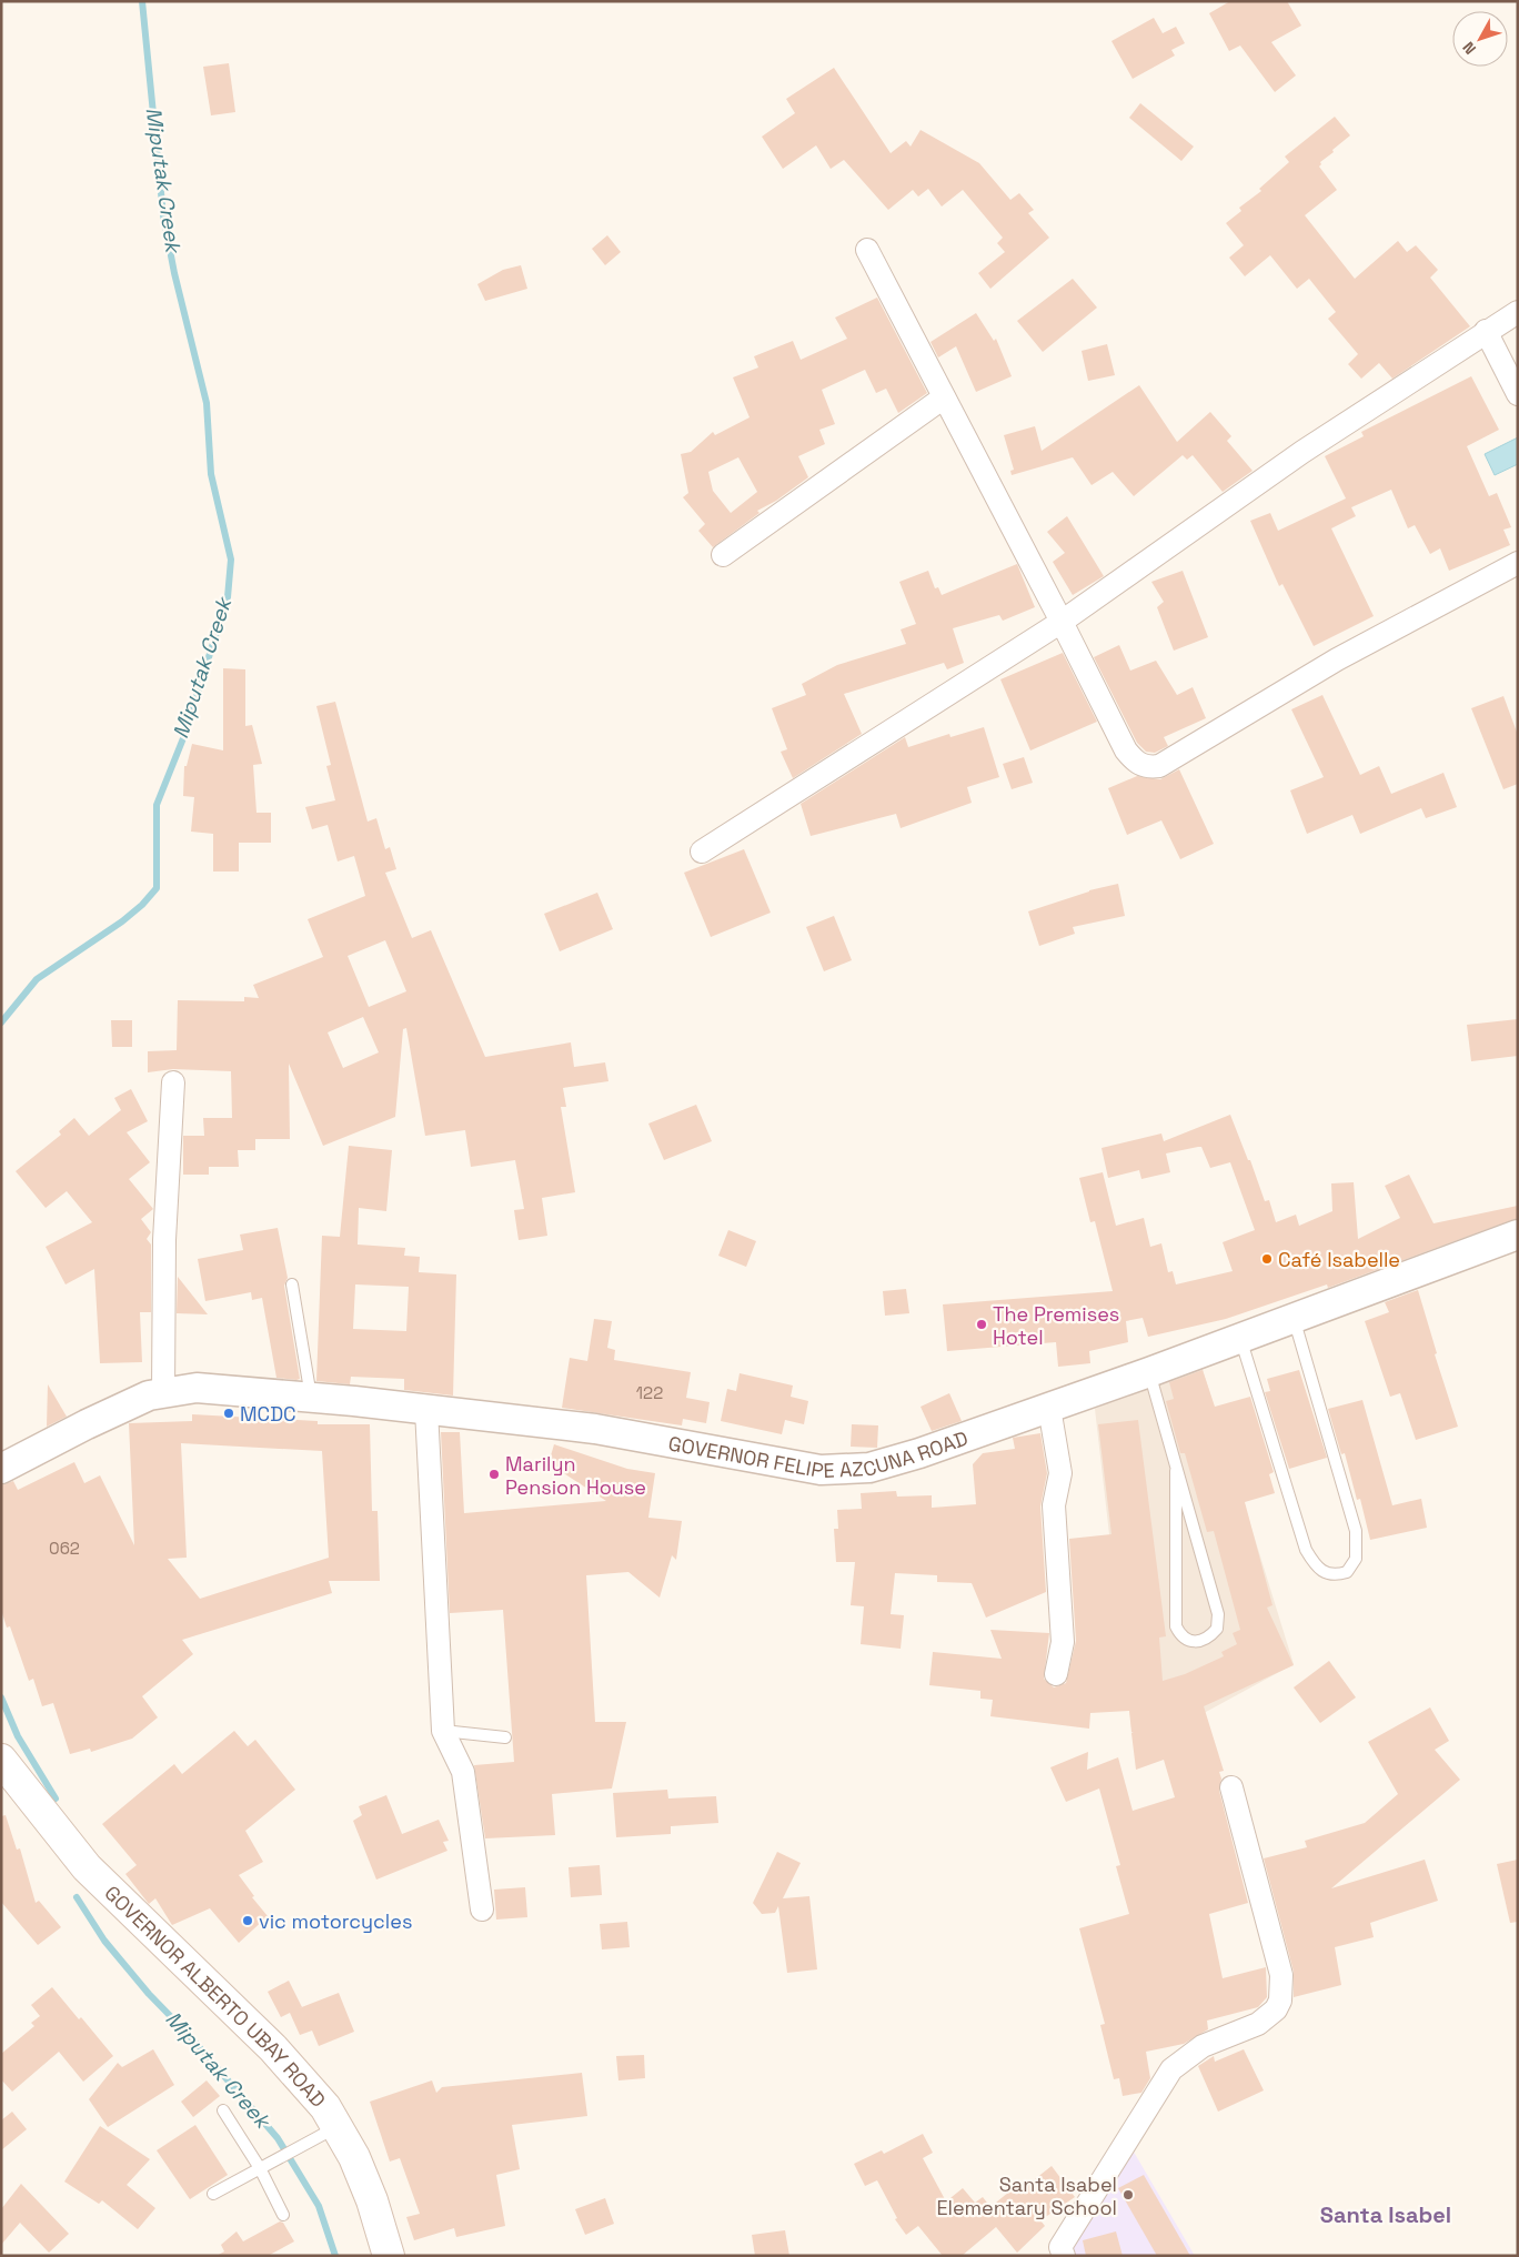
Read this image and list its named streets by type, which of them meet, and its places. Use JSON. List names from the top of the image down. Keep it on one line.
{"streets":{"main road":["GOVERNOR ALBERTO UBAY ROAD"],"street":["GOVERNOR FELIPE AZCUNA ROAD"]},"districts":["Santa Isabel"],"water":["Miputak Creek"],"places":["Café Isabelle","The Premises Hotel","MCDC","Marilyn Pension House","vic motorcycles","Santa Isabel Elementary School"],"house_numbers":["122","062"],"north":"bottom left"}
